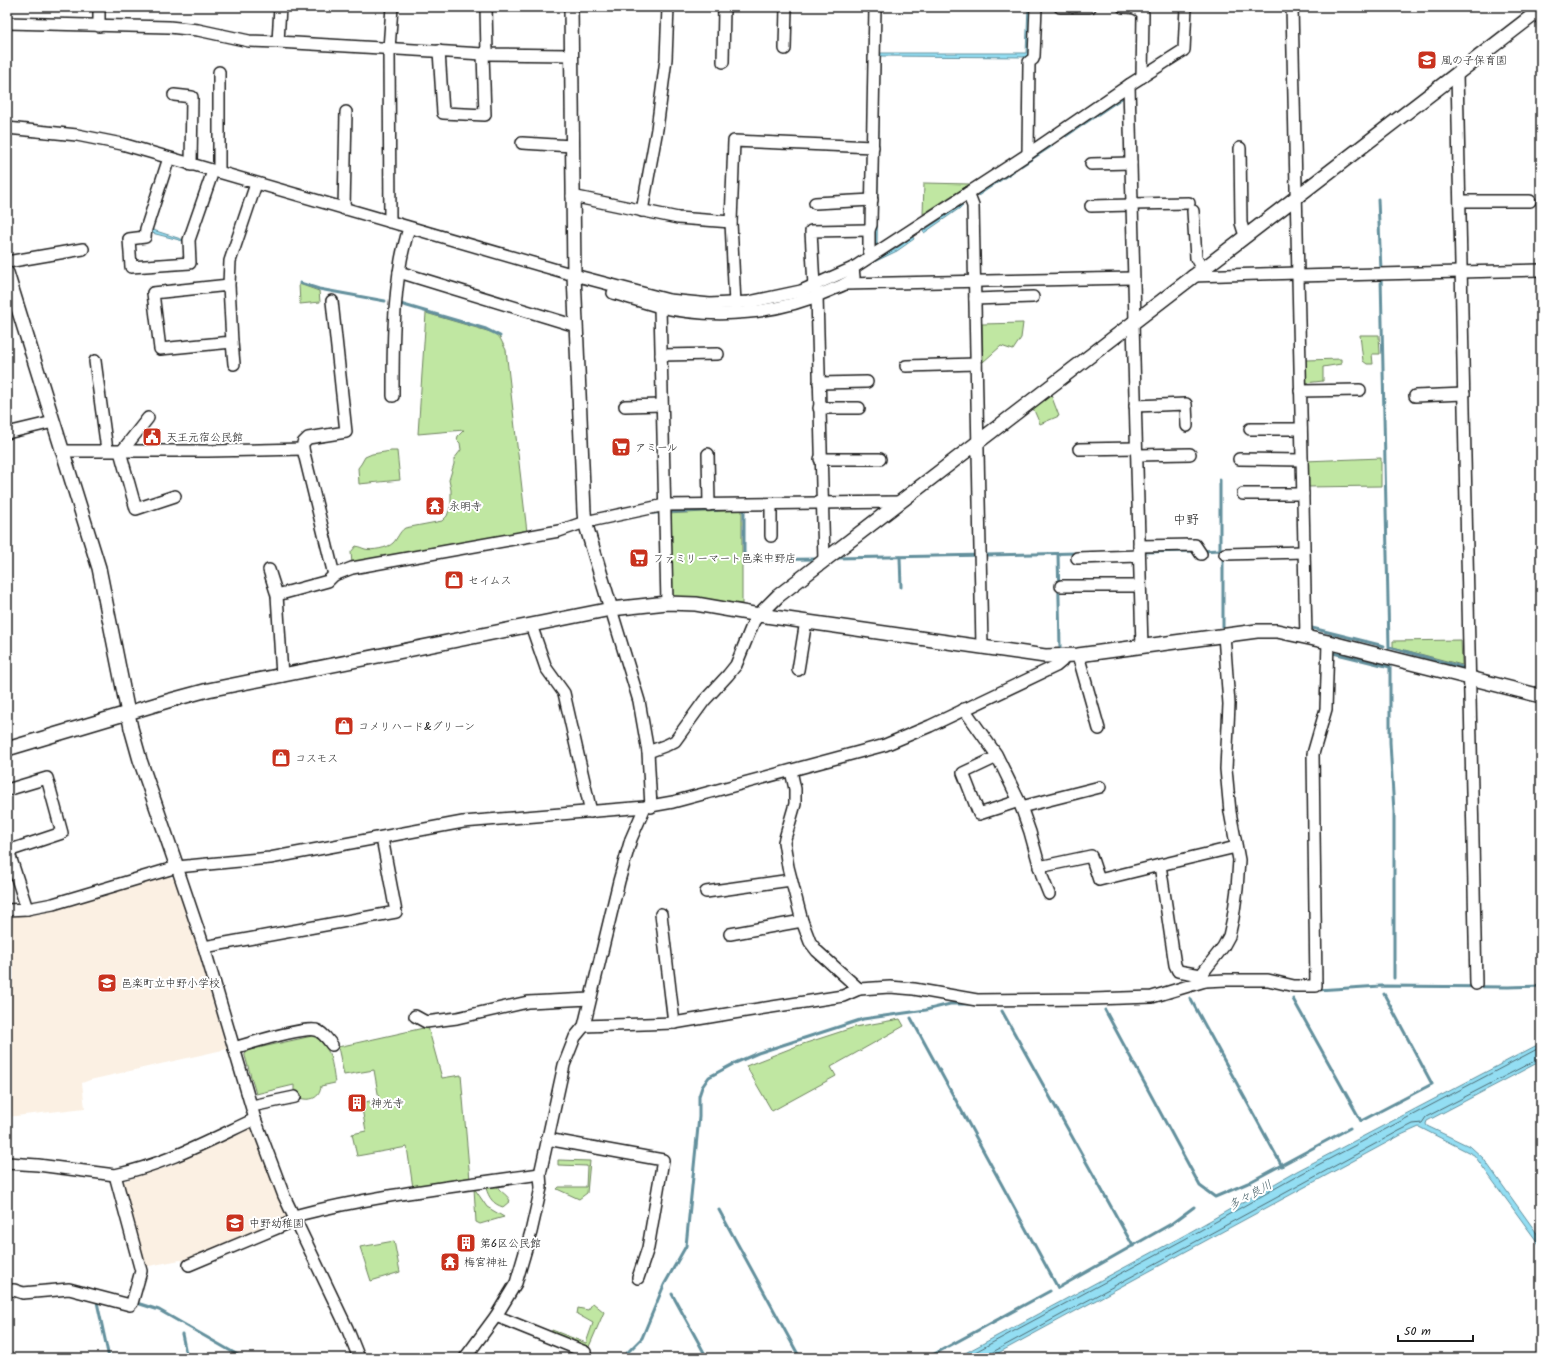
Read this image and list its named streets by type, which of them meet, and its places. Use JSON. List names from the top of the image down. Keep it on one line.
{"districts":["中野"],"water":["多々良川"],"places":{"school or university":["風の子保育園","邑楽町立中野小学校","中野幼稚園"],"public building":["天王元宿公民館"],"supermarket":["アミール","ファミリーマート邑楽中野店"],"temple":["永明寺","梅宮神社"],"shop":["セイムス","コメリハード&グリーン","コスモス"],"building":["神光寺","第6区公民館"]},"scale_bar":"50 m"}
